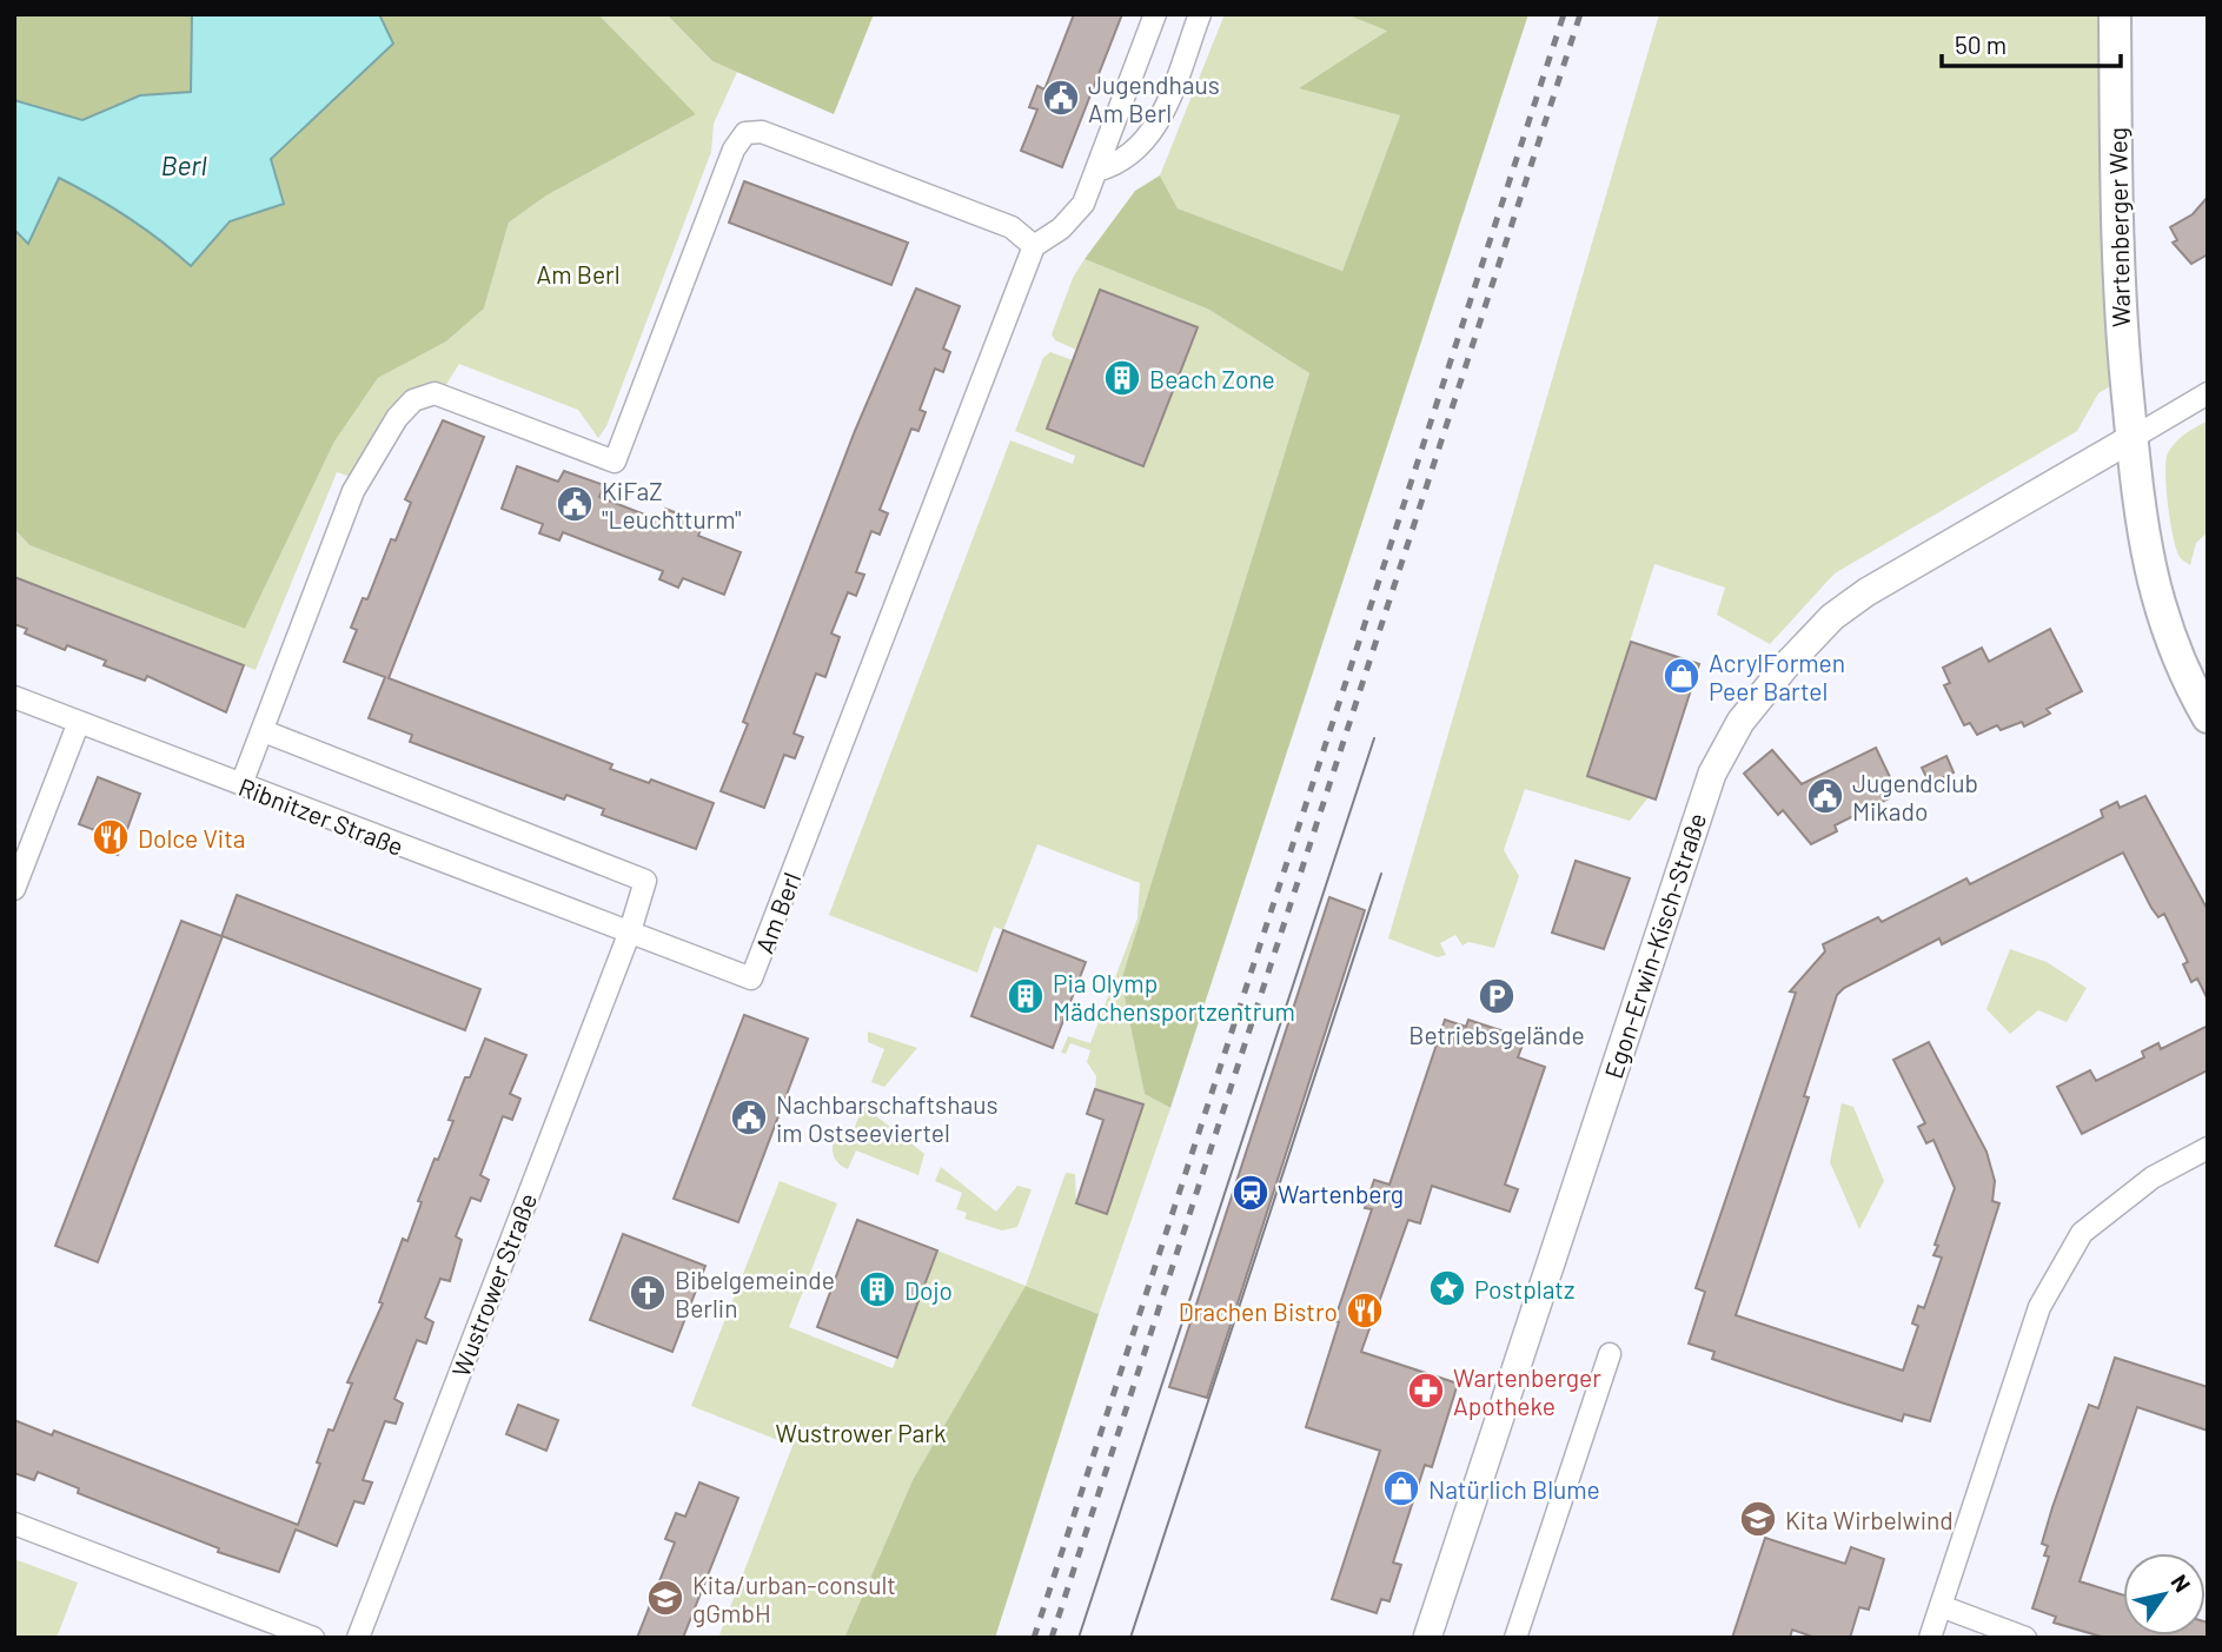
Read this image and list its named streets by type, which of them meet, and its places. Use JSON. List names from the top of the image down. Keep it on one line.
{"streets":{"main road":["Wartenberger Weg"],"street":["Ribnitzer Straße","Am Berl","Egon-Erwin-Kisch-Straße","Wustrower Straße"]},"crossings":[["Wartenberger Weg","Egon-Erwin-Kisch-Straße"],["Ribnitzer Straße","Am Berl"],["Ribnitzer Straße","Wustrower Straße"]],"water":["Berl"],"parks":["Am Berl","Wustrower Park"],"places":{"public building":["Jugendhaus Am Berl","KiFaZ \"Leuchtturm\"","Jugendclub Mikado","Nachbarschaftshaus im Ostseeviertel"],"building":["Beach Zone","Pia Olymp Mädchensportzentrum","Dojo"],"shop":["AcrylFormen Peer Bartel","Natürlich Blume"],"restaurant":["Dolce Vita","Drachen Bistro"],"parking":["Betriebsgelände"],"station":["Wartenberg"],"place":["Postplatz"],"church":["Bibelgemeinde Berlin"],"pharmacy":["Wartenberger Apotheke"],"school or university":["Kita Wirbelwind","Kita/urban-consult gGmbH"]},"scale_bar":"50 m","north":"top right"}
